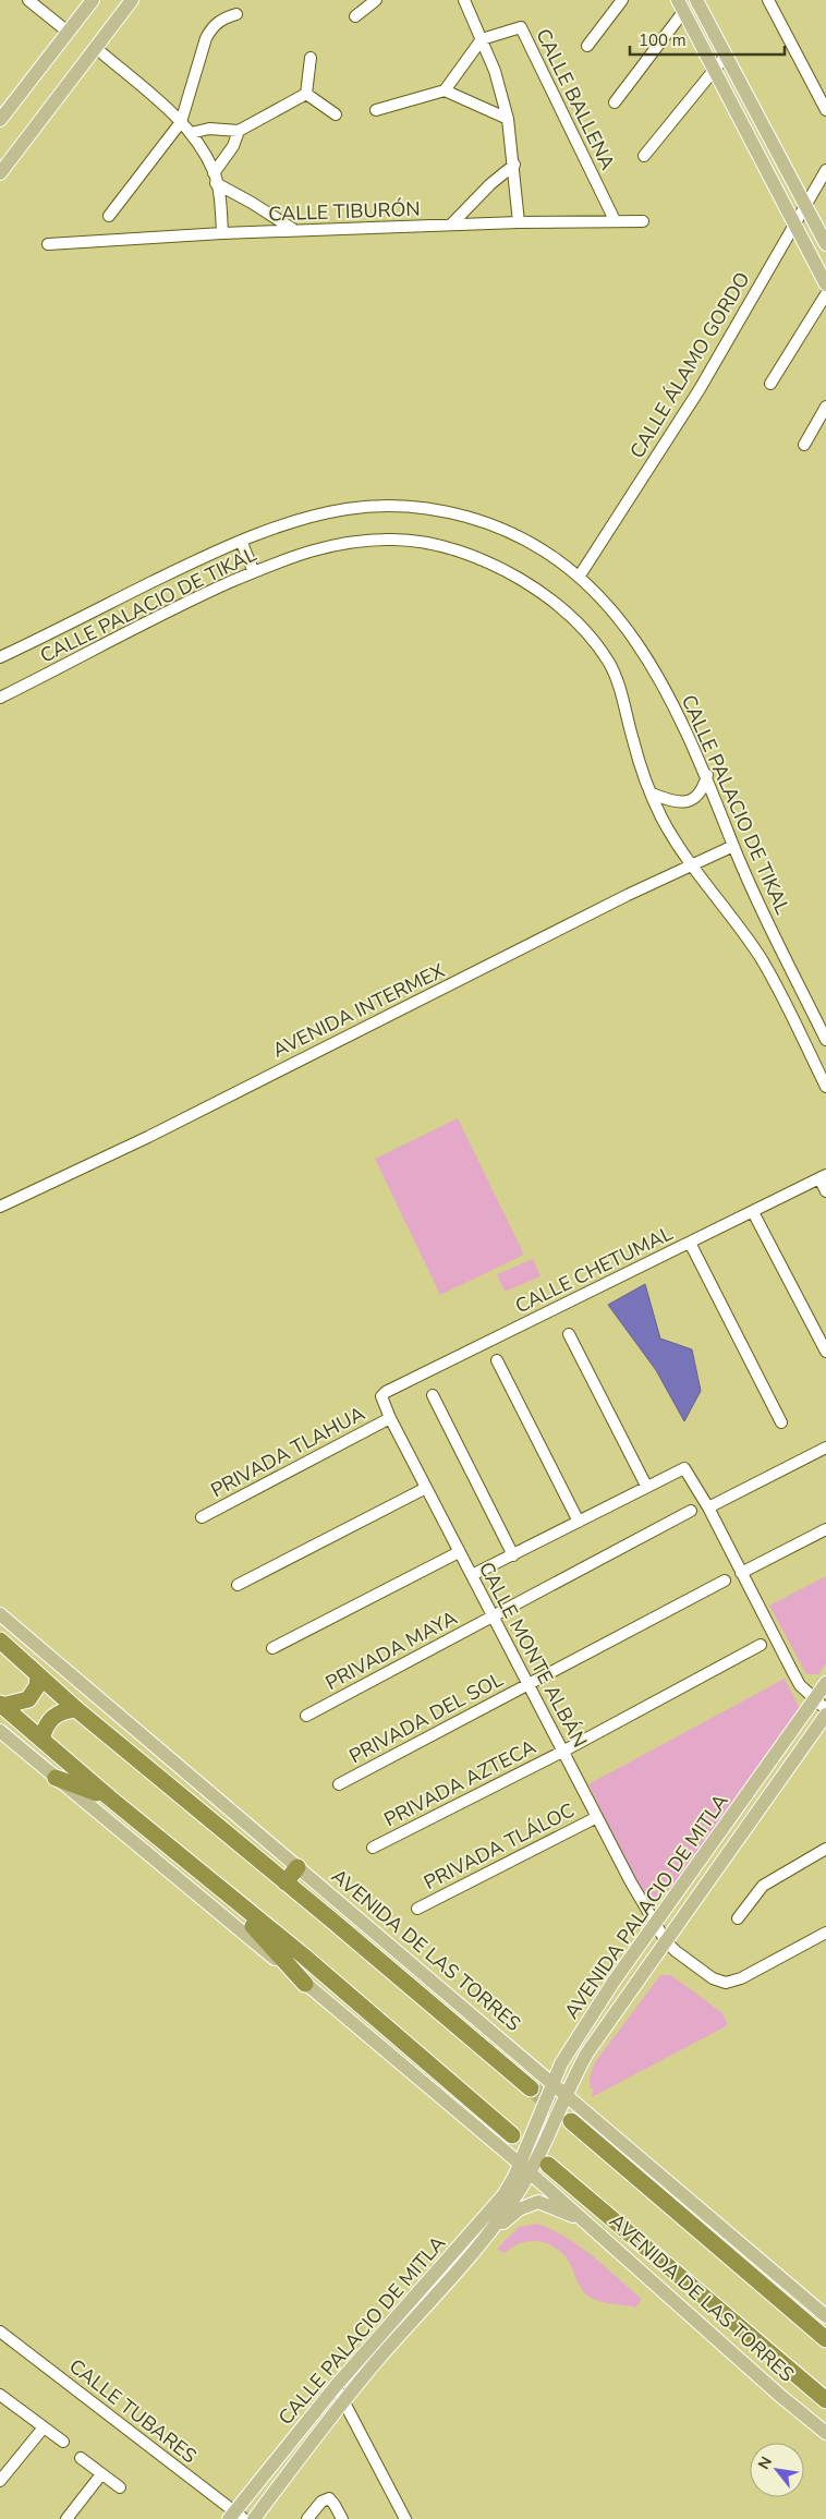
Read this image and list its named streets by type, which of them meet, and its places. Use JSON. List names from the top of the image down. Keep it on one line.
{"streets":{"highway":["AVENIDA DE LAS TORRES"],"main road":["AVENIDA PALACIO DE MITLA","CALLE PALACIO DE MITLA"],"street":["CALLE BALLENA","CALLE TIBURÓN","CALLE ÁLAMO GORDO","CALLE PALACIO DE TIKAL","AVENIDA INTERMEX","CALLE CHETUMAL","PRIVADA TLAHUA","PRIVADA MAYA","CALLE MONTE ALBÁN","PRIVADA DEL SOL","PRIVADA AZTECA","PRIVADA TLÁLOC","CALLE TUBARES"]},"crossings":[["CALLE BALLENA","CALLE TIBURÓN"],["CALLE ÁLAMO GORDO","CALLE PALACIO DE TIKAL"],["CALLE PALACIO DE TIKAL","AVENIDA INTERMEX"],["CALLE CHETUMAL","CALLE MONTE ALBÁN"],["PRIVADA TLAHUA","CALLE MONTE ALBÁN"],["PRIVADA MAYA","CALLE MONTE ALBÁN"],["CALLE MONTE ALBÁN","PRIVADA DEL SOL"],["CALLE MONTE ALBÁN","PRIVADA AZTECA"],["CALLE MONTE ALBÁN","PRIVADA TLÁLOC"],["CALLE MONTE ALBÁN","AVENIDA PALACIO DE MITLA"],["AVENIDA PALACIO DE MITLA","AVENIDA DE LAS TORRES"],["AVENIDA PALACIO DE MITLA","CALLE PALACIO DE MITLA"],["AVENIDA DE LAS TORRES","CALLE PALACIO DE MITLA"],["CALLE PALACIO DE MITLA","CALLE TUBARES"]],"scale_bar":"100 m","north":"top left"}
